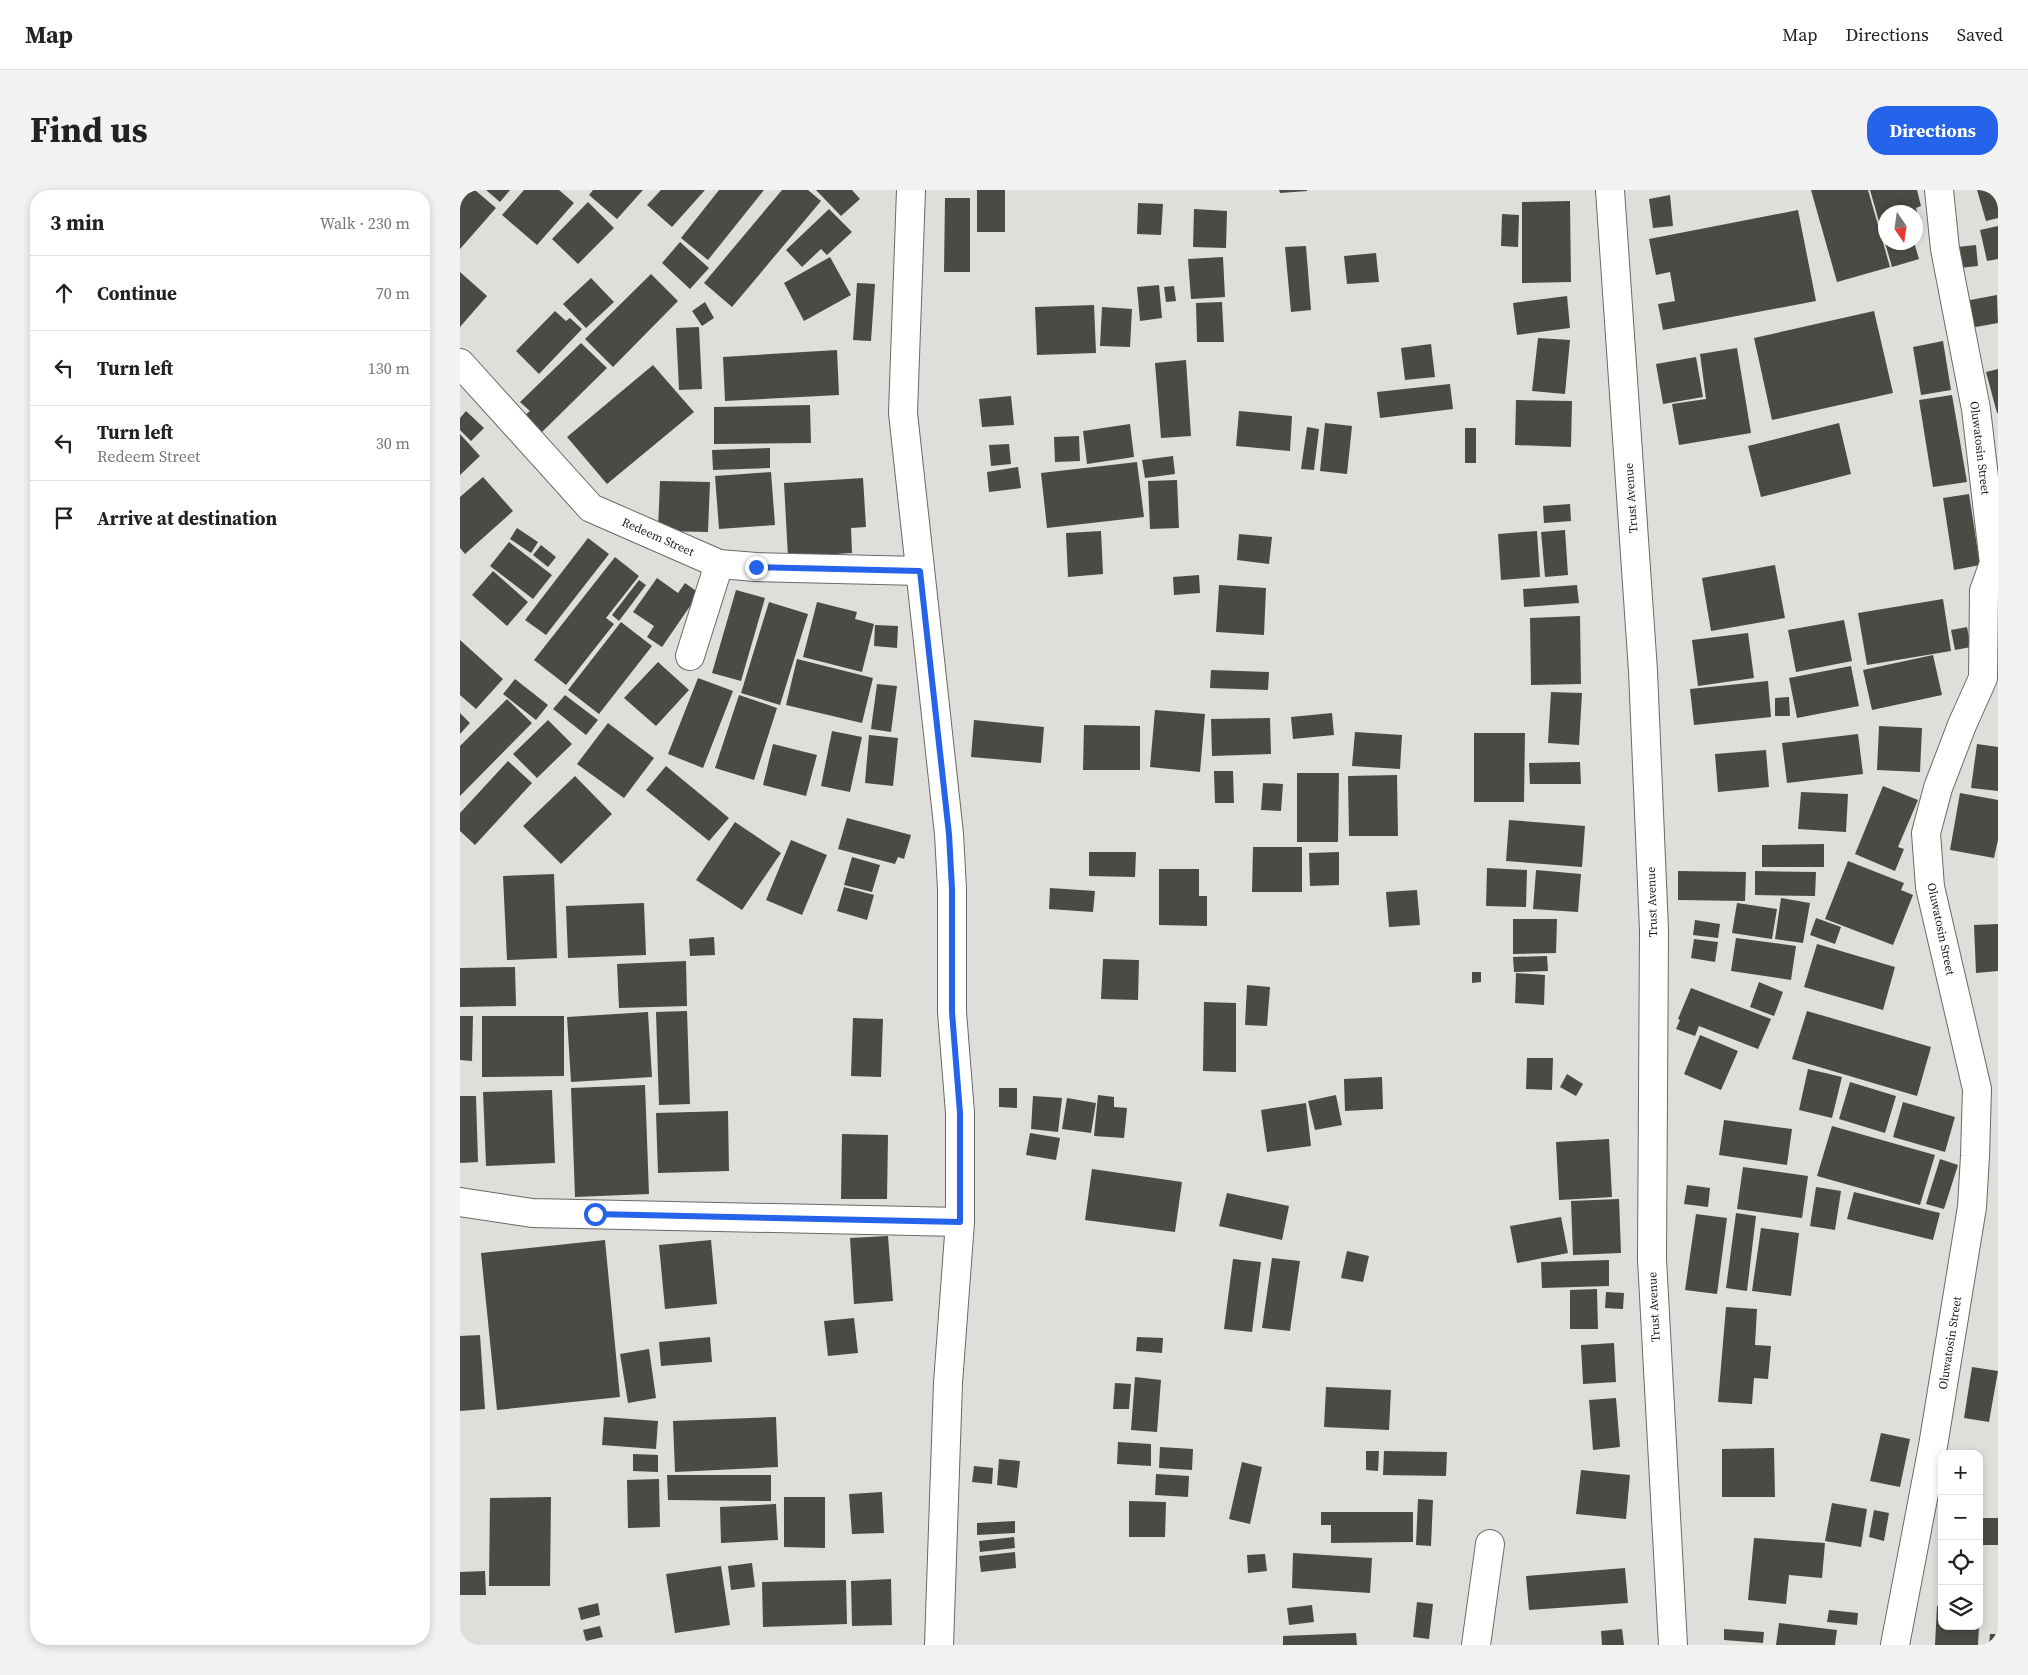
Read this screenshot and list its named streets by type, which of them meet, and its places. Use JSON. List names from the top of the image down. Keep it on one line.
{"streets":{"street":["Oluwatosin Street","Trust Avenue","Redeem Street"]},"north":"bottom","page":{"header":"Map","nav":["Map","Directions","Saved"],"title":"Find us","buttons":"Directions","heading":["3 min","Walk · 230 m"],"list":[["Continue","70 m"],["Turn left","130 m"],["Turn left","Redeem Street","30 m"],"Arrive at destination"],"map_buttons":["+","−"]}}
